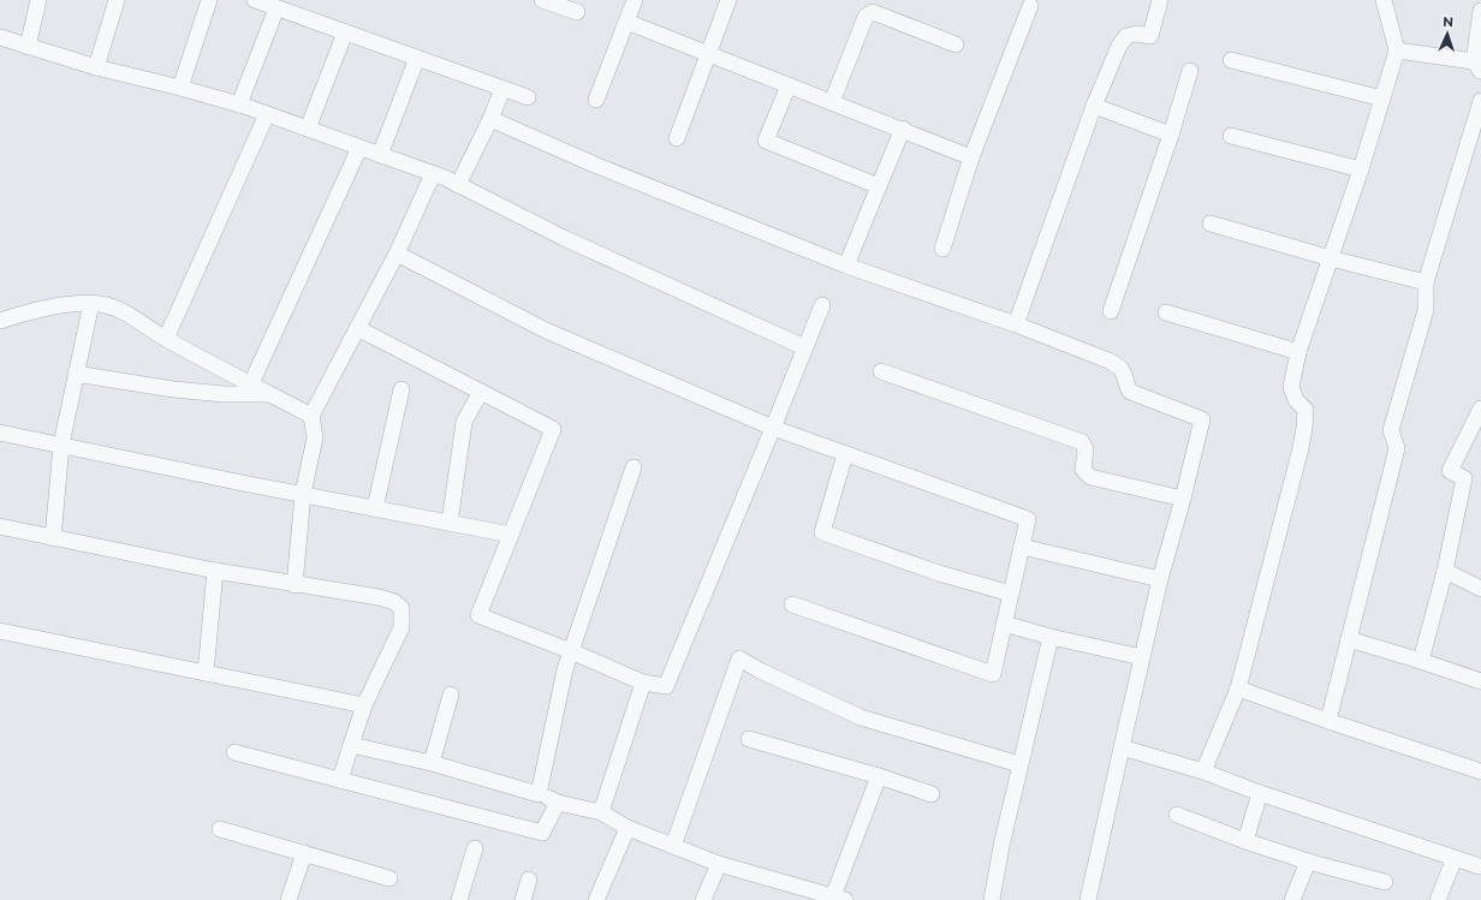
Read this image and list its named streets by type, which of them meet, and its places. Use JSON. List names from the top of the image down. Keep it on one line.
{"north":"top"}
